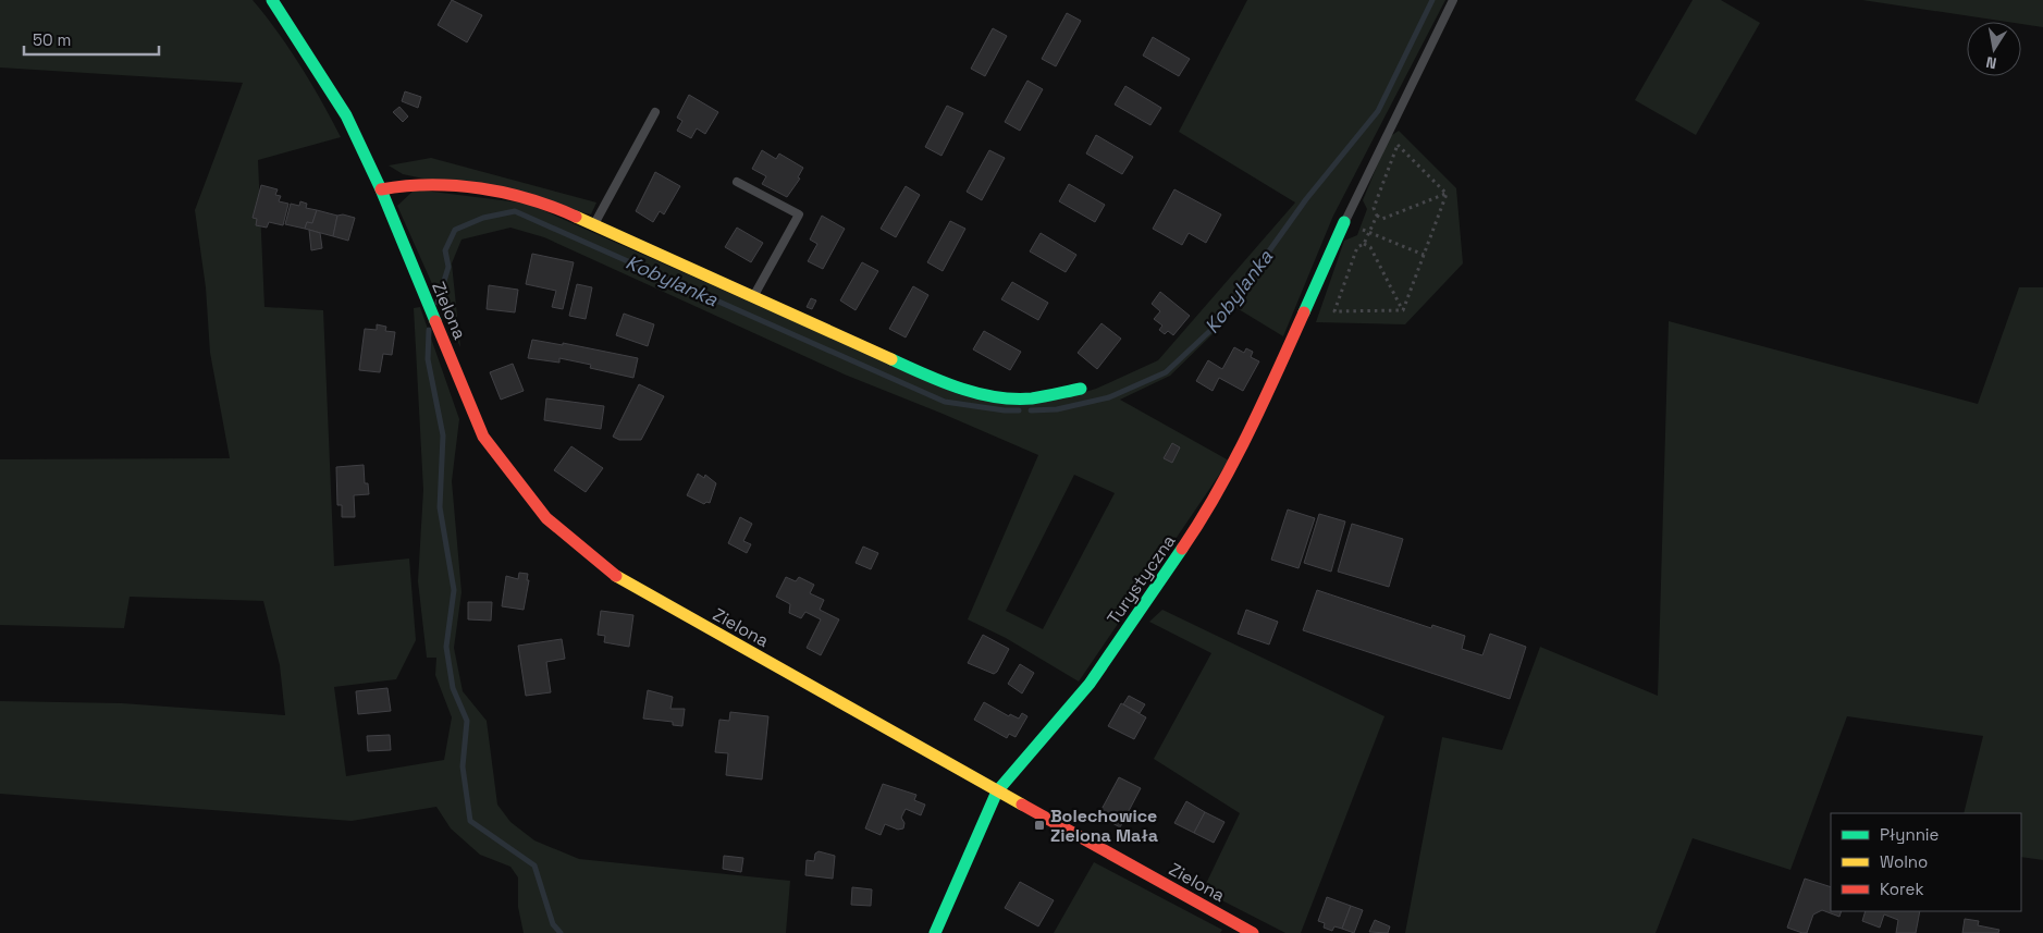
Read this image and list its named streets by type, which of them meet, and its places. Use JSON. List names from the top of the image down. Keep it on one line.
{"streets":{"street":["Zielona","Turystyczna"]},"crossings":[["Zielona","Turystyczna"]],"water":["Kobylanka"],"places":{"transit":["Bolechowice Zielona Mała"]},"legend":["Płynnie","Wolno","Korek"],"scale_bar":"50 m","north":"bottom"}
